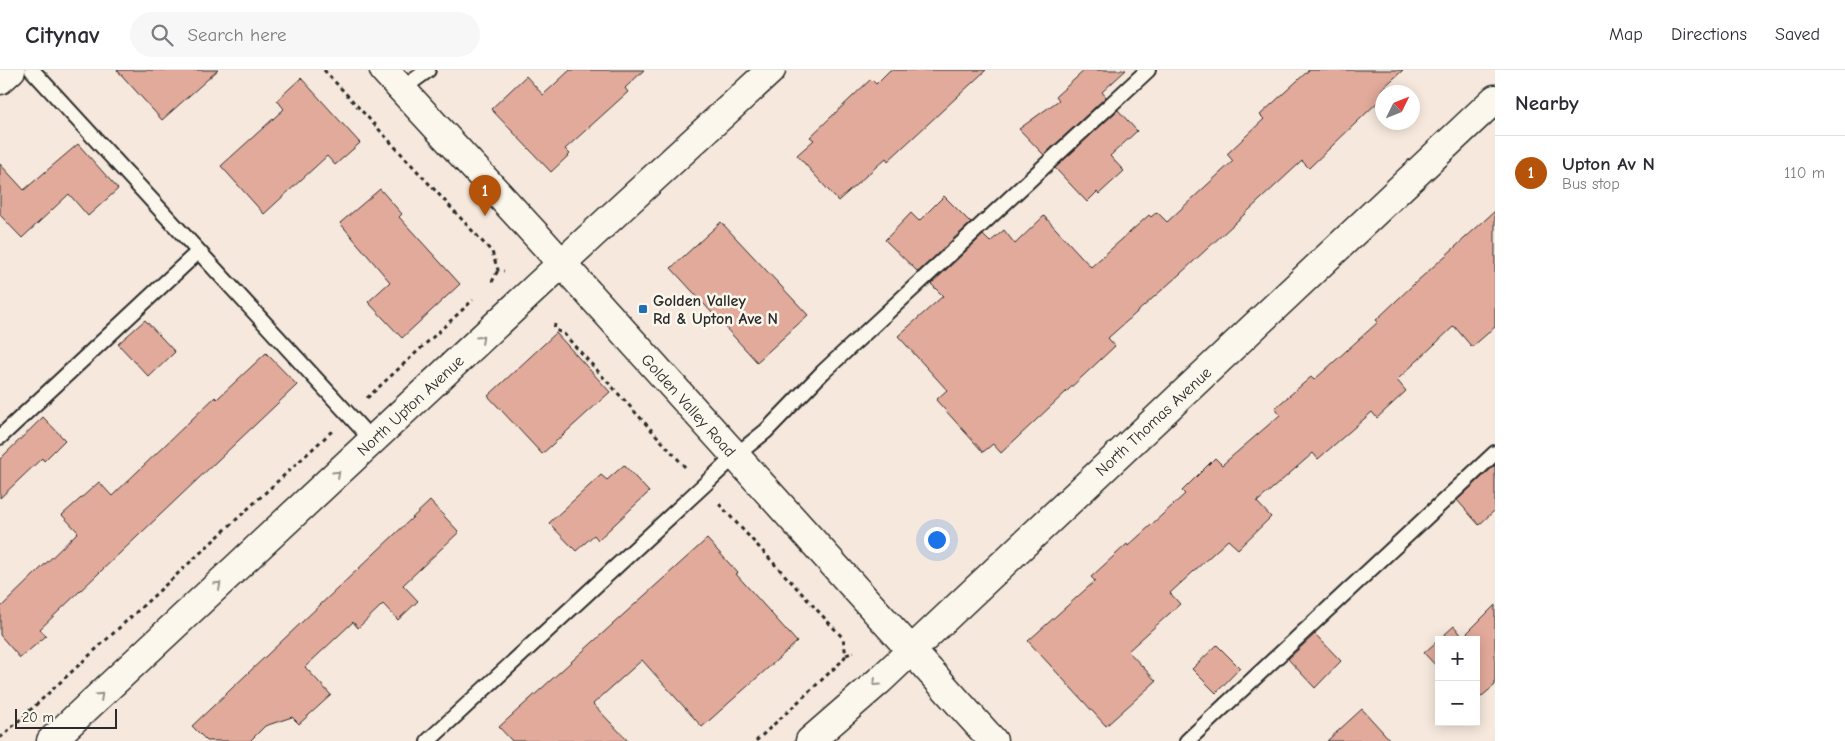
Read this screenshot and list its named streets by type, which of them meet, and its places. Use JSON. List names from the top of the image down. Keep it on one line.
{"streets":{"street":["North Upton Avenue","Golden Valley Road","North Thomas Avenue"]},"crossings":[["North Upton Avenue","Golden Valley Road"],["Golden Valley Road","North Thomas Avenue"]],"one_way":["North Upton Avenue"],"places":{"transit":["Golden Valley Rd & Upton Ave N"]},"scale_bar":"20 m","north":"top right","page":{"header":"Citynav","search":"Search here","nav":["Map","Directions","Saved"],"heading":"Nearby","list":[{"mark":"1","name":"Upton Av N","note":"Bus stop","value":"110 m"}],"pins":"1","map_buttons":["+","−"],"scale":"20 m"}}
